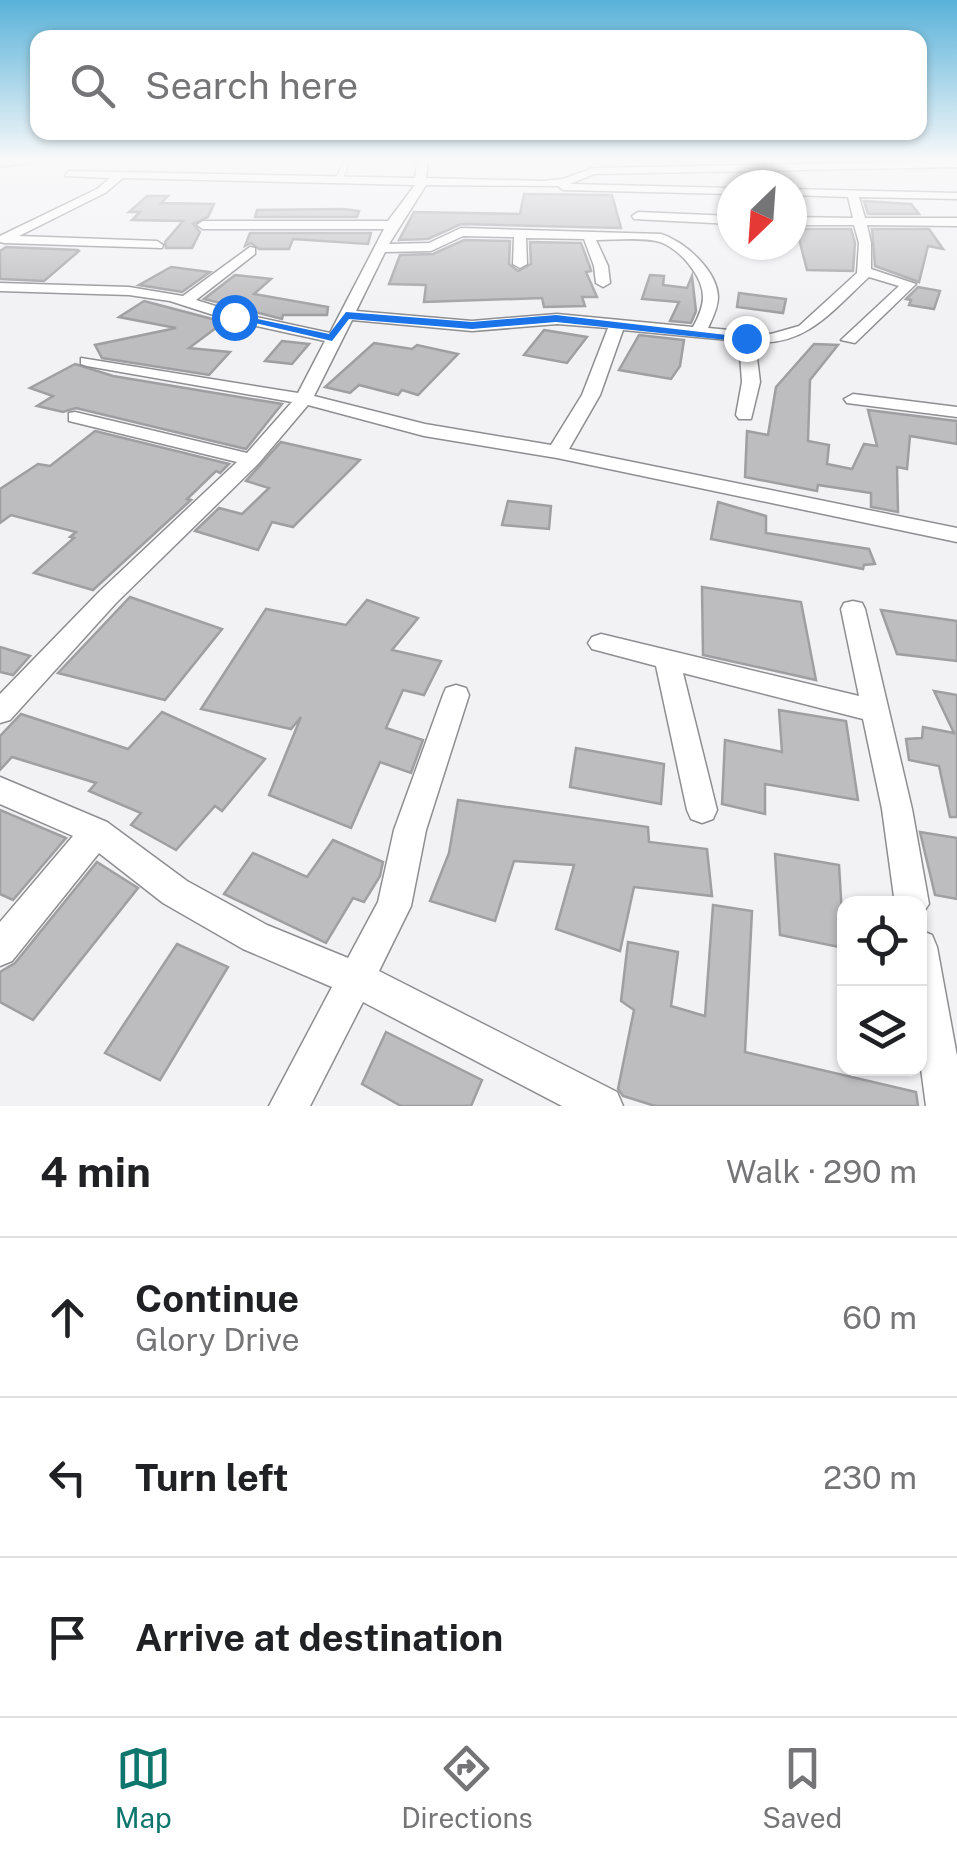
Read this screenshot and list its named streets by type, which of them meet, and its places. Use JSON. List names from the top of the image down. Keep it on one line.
{"north":"bottom left","page":{"search":"Search here","heading":["4 min","Walk · 290 m"],"list":[["Continue","Glory Drive","60 m"],["Turn left","230 m"],"Arrive at destination"],"nav":["Map","Directions","Saved"]}}
